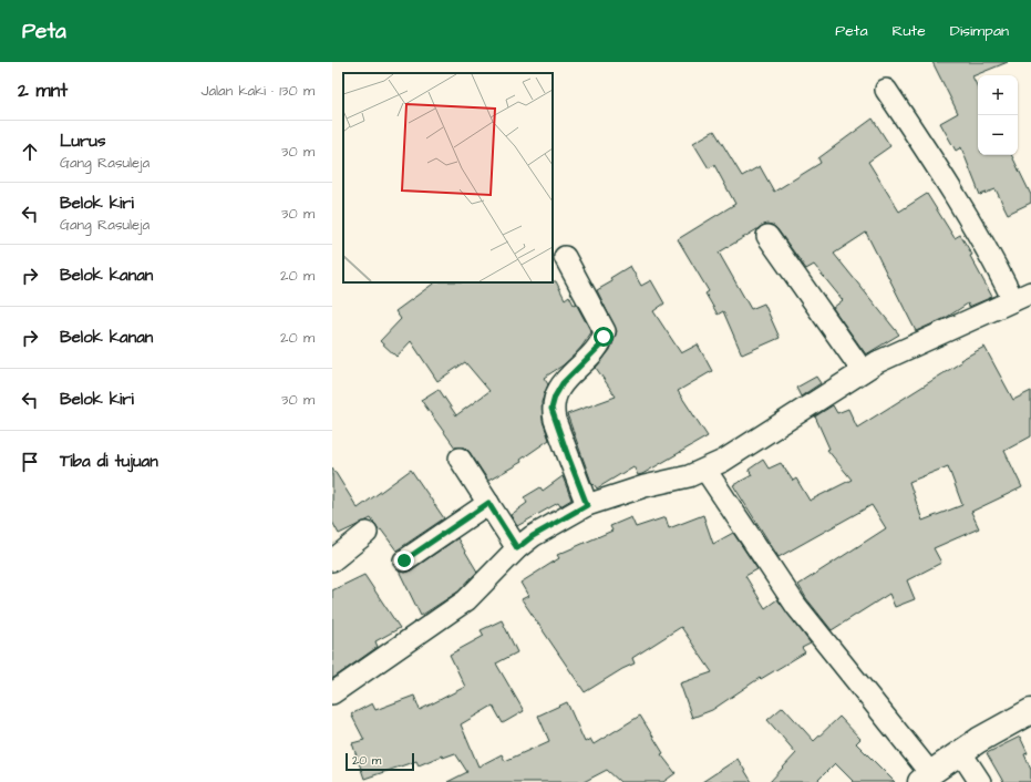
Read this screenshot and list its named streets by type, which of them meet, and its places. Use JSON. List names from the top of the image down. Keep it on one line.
{"scale_bar":"20 m","page":{"header":"Peta","nav":["Peta","Rute","Disimpan"],"heading":["2 mnt","Jalan kaki · 130 m"],"map_buttons":["+","−"],"list":[["Lurus","Gang Rasuleja","30 m"],["Belok kiri","Gang Rasuleja","30 m"],["Belok kanan","20 m"],["Belok kanan","20 m"],["Belok kiri","30 m"],"Tiba di tujuan"],"scale":"20 m"}}
